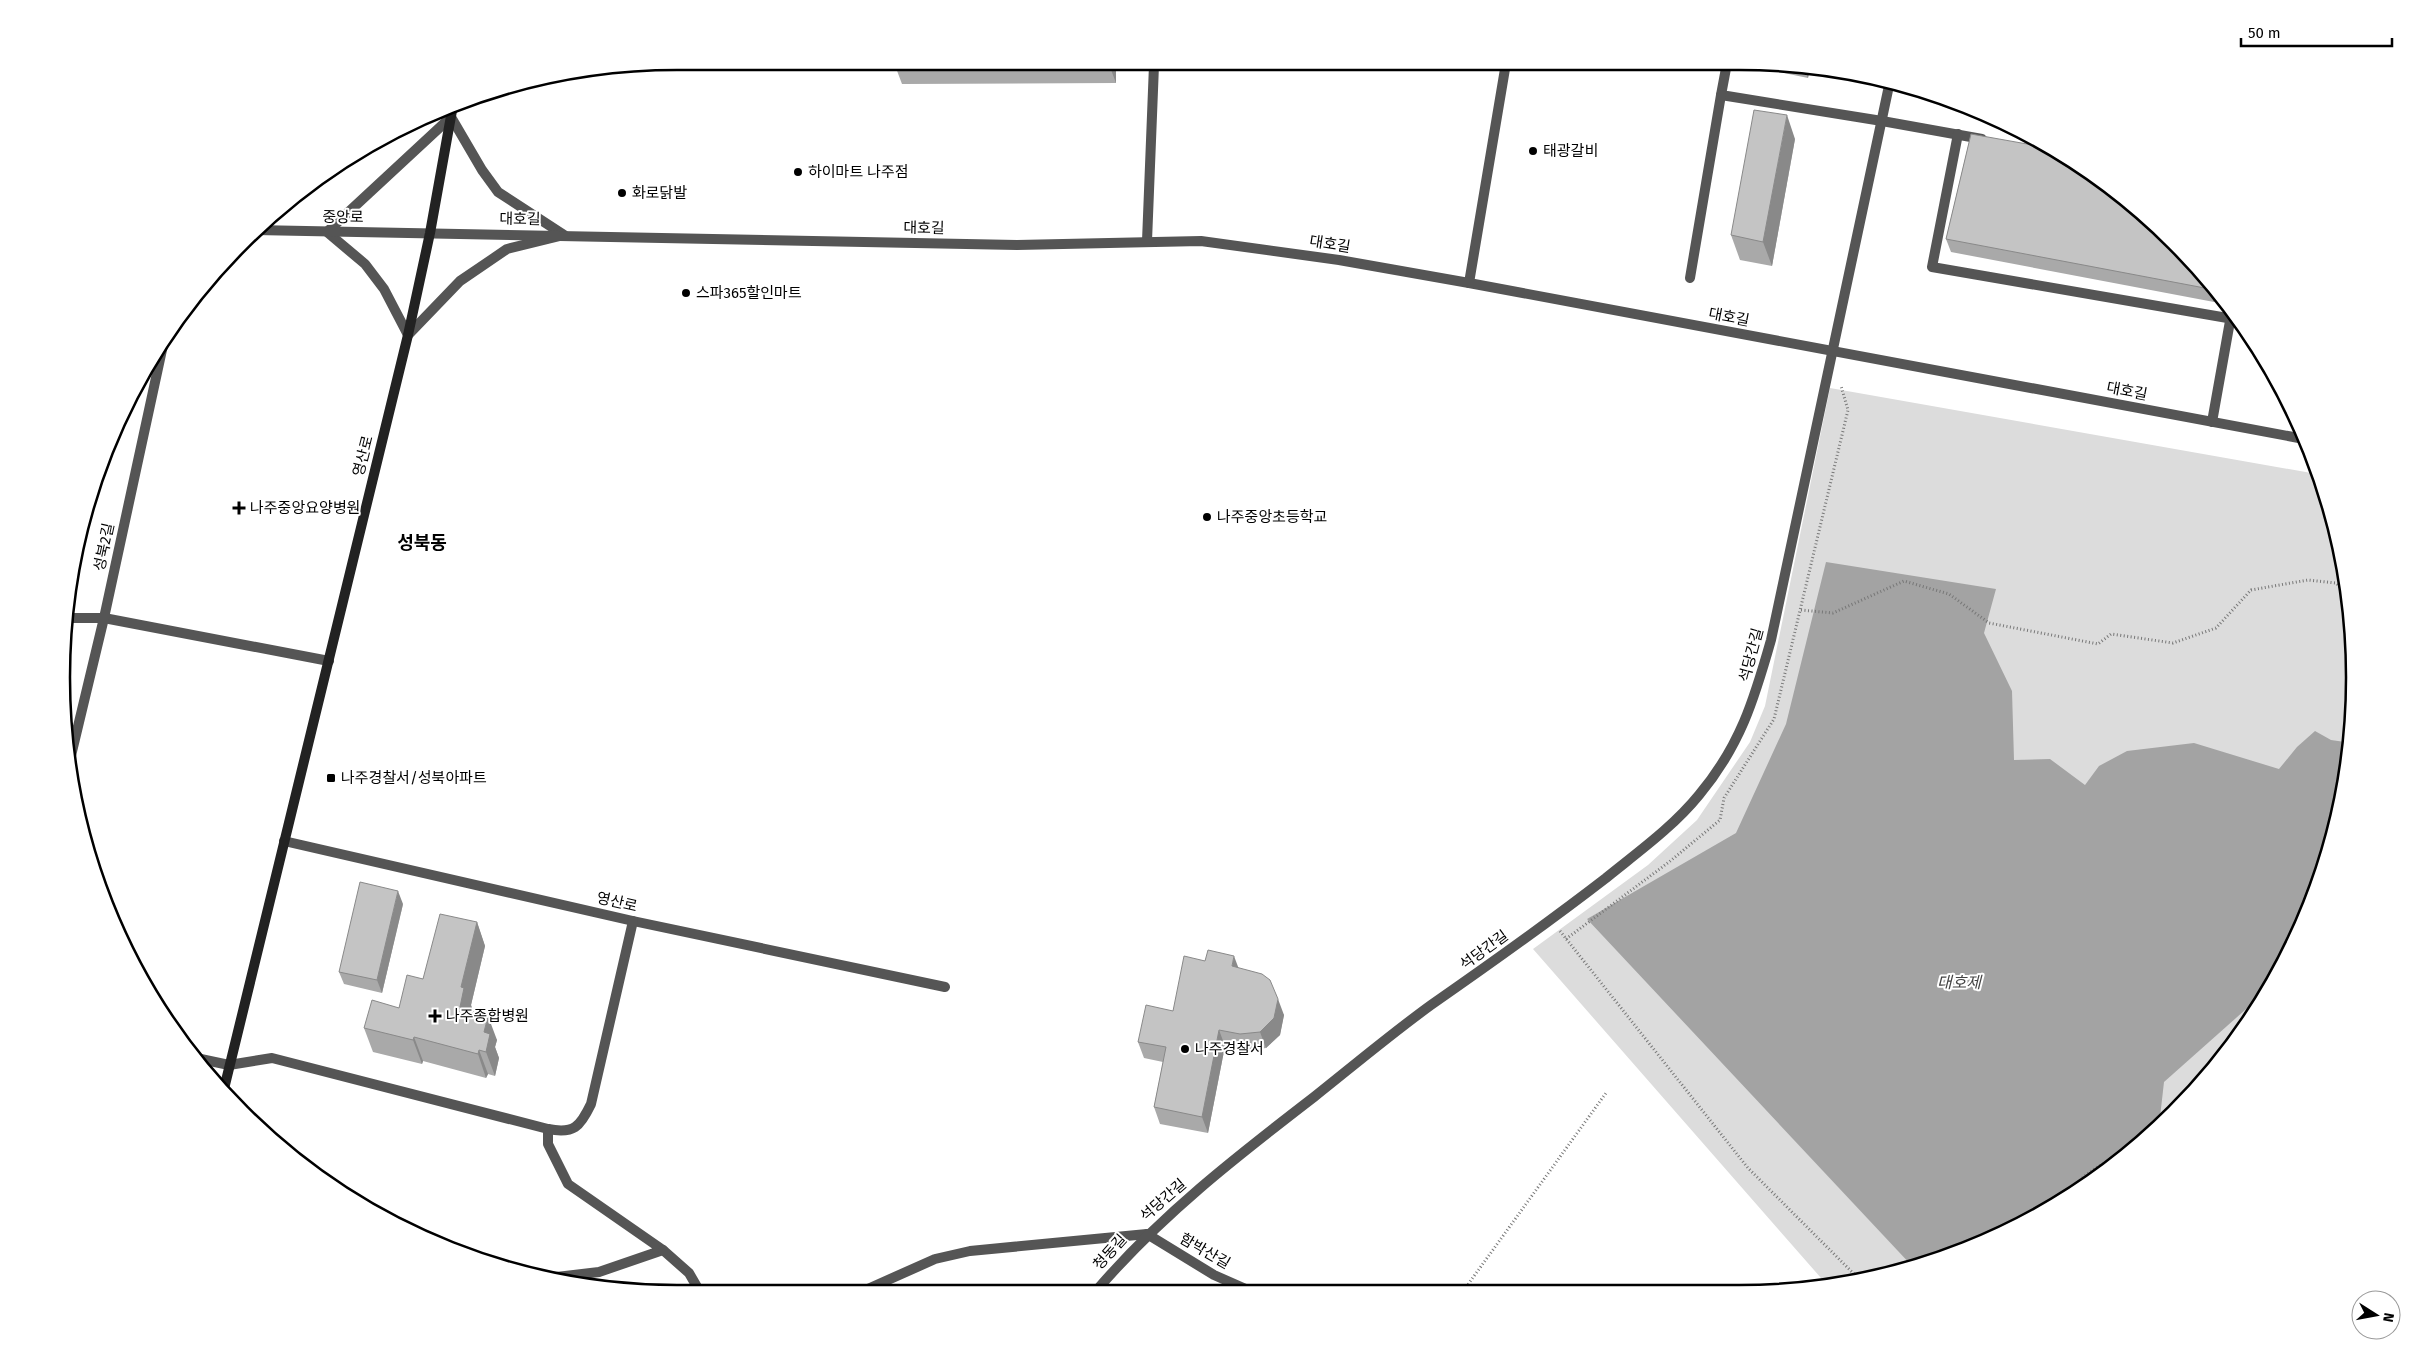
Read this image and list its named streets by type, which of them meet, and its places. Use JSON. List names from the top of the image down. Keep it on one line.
{"streets":{"main road":["영산로"],"street":["중앙로","대호길","성북2길","석당간길","함박산길","청동길"]},"crossings":[["중앙로","대호길"],["중앙로","영산로"],["대호길","영산로"],["대호길","석당간길"],["석당간길","함박산길"],["석당간길","청동길"],["함박산길","청동길"]],"districts":["성북동"],"water":["대호제"],"places":{"other":["태광갈비","하이마트 나주점","화로닭발","스파365할인마트","나주중앙초등학교","나주경찰서"],"health":["나주중앙요양병원","나주종합병원"],"transit":["나주경찰서/성북아파트"]},"scale_bar":"50 m","north":"right"}
